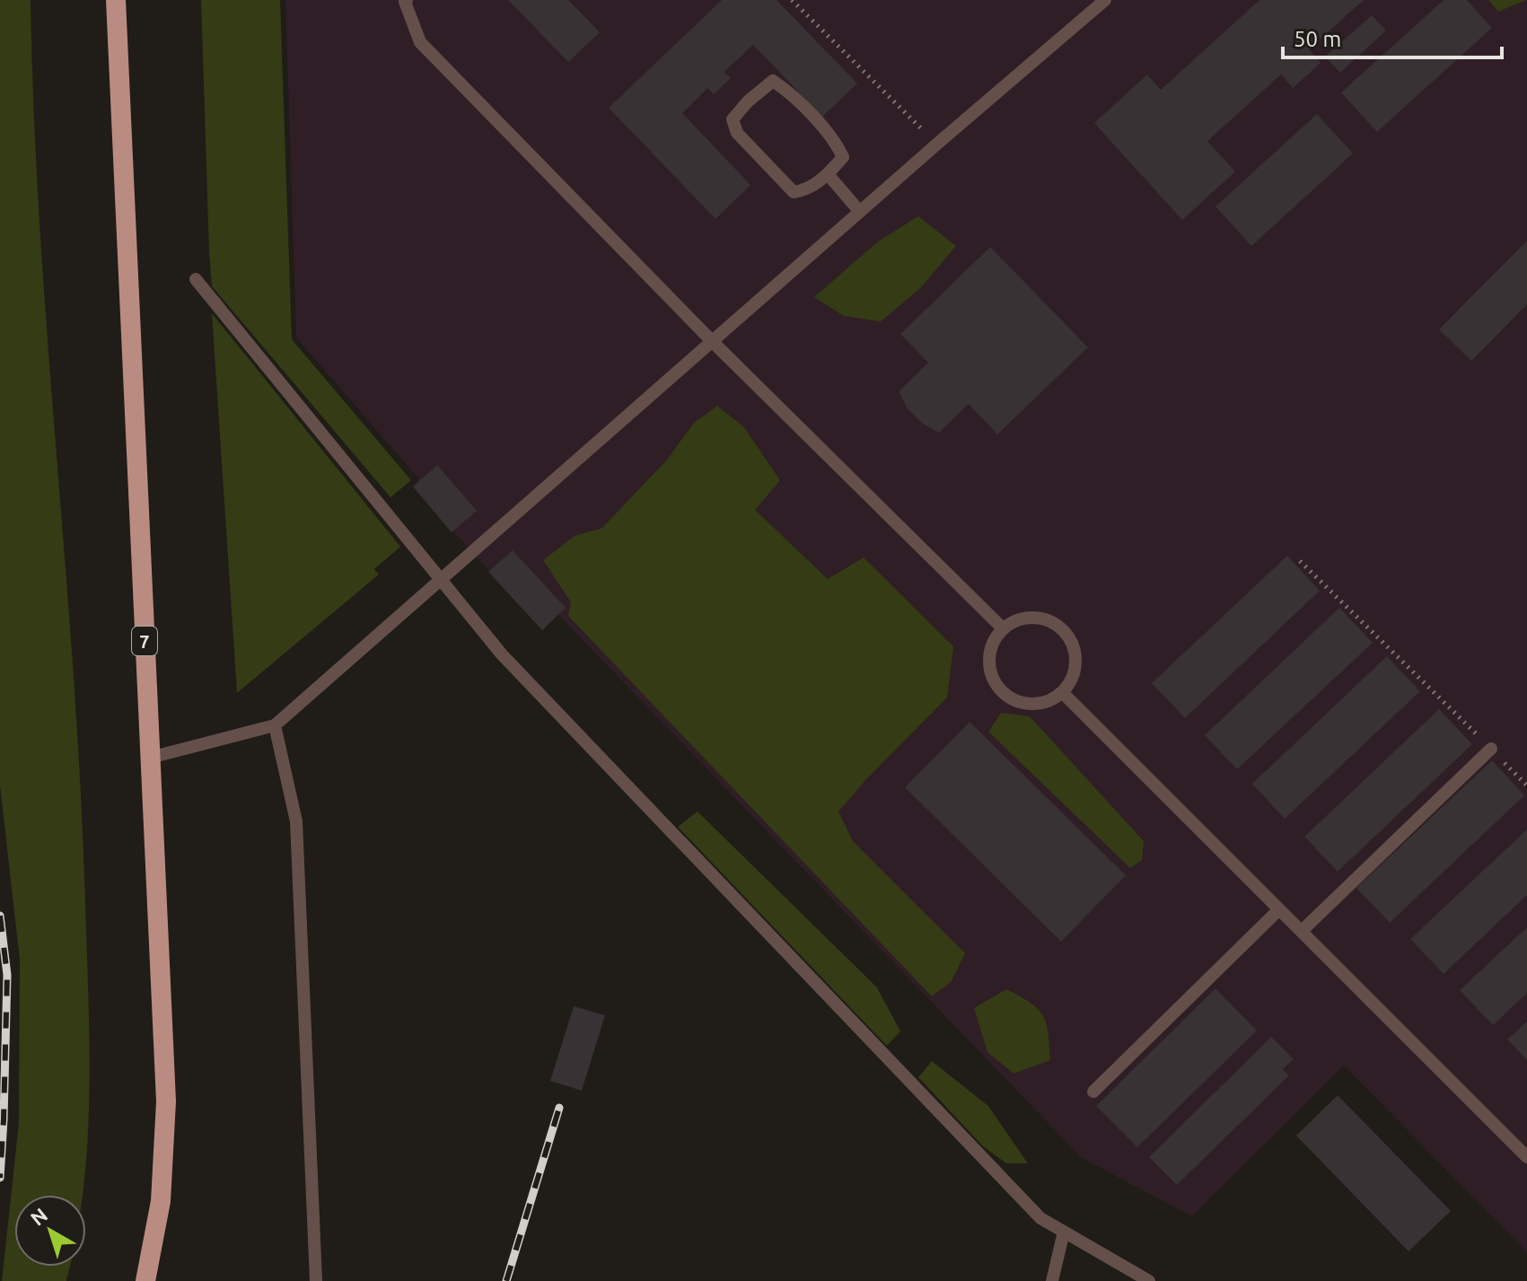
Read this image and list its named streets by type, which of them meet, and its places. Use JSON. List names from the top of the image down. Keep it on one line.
{"streets":{"highway":["7"]},"scale_bar":"50 m","north":"top left"}
